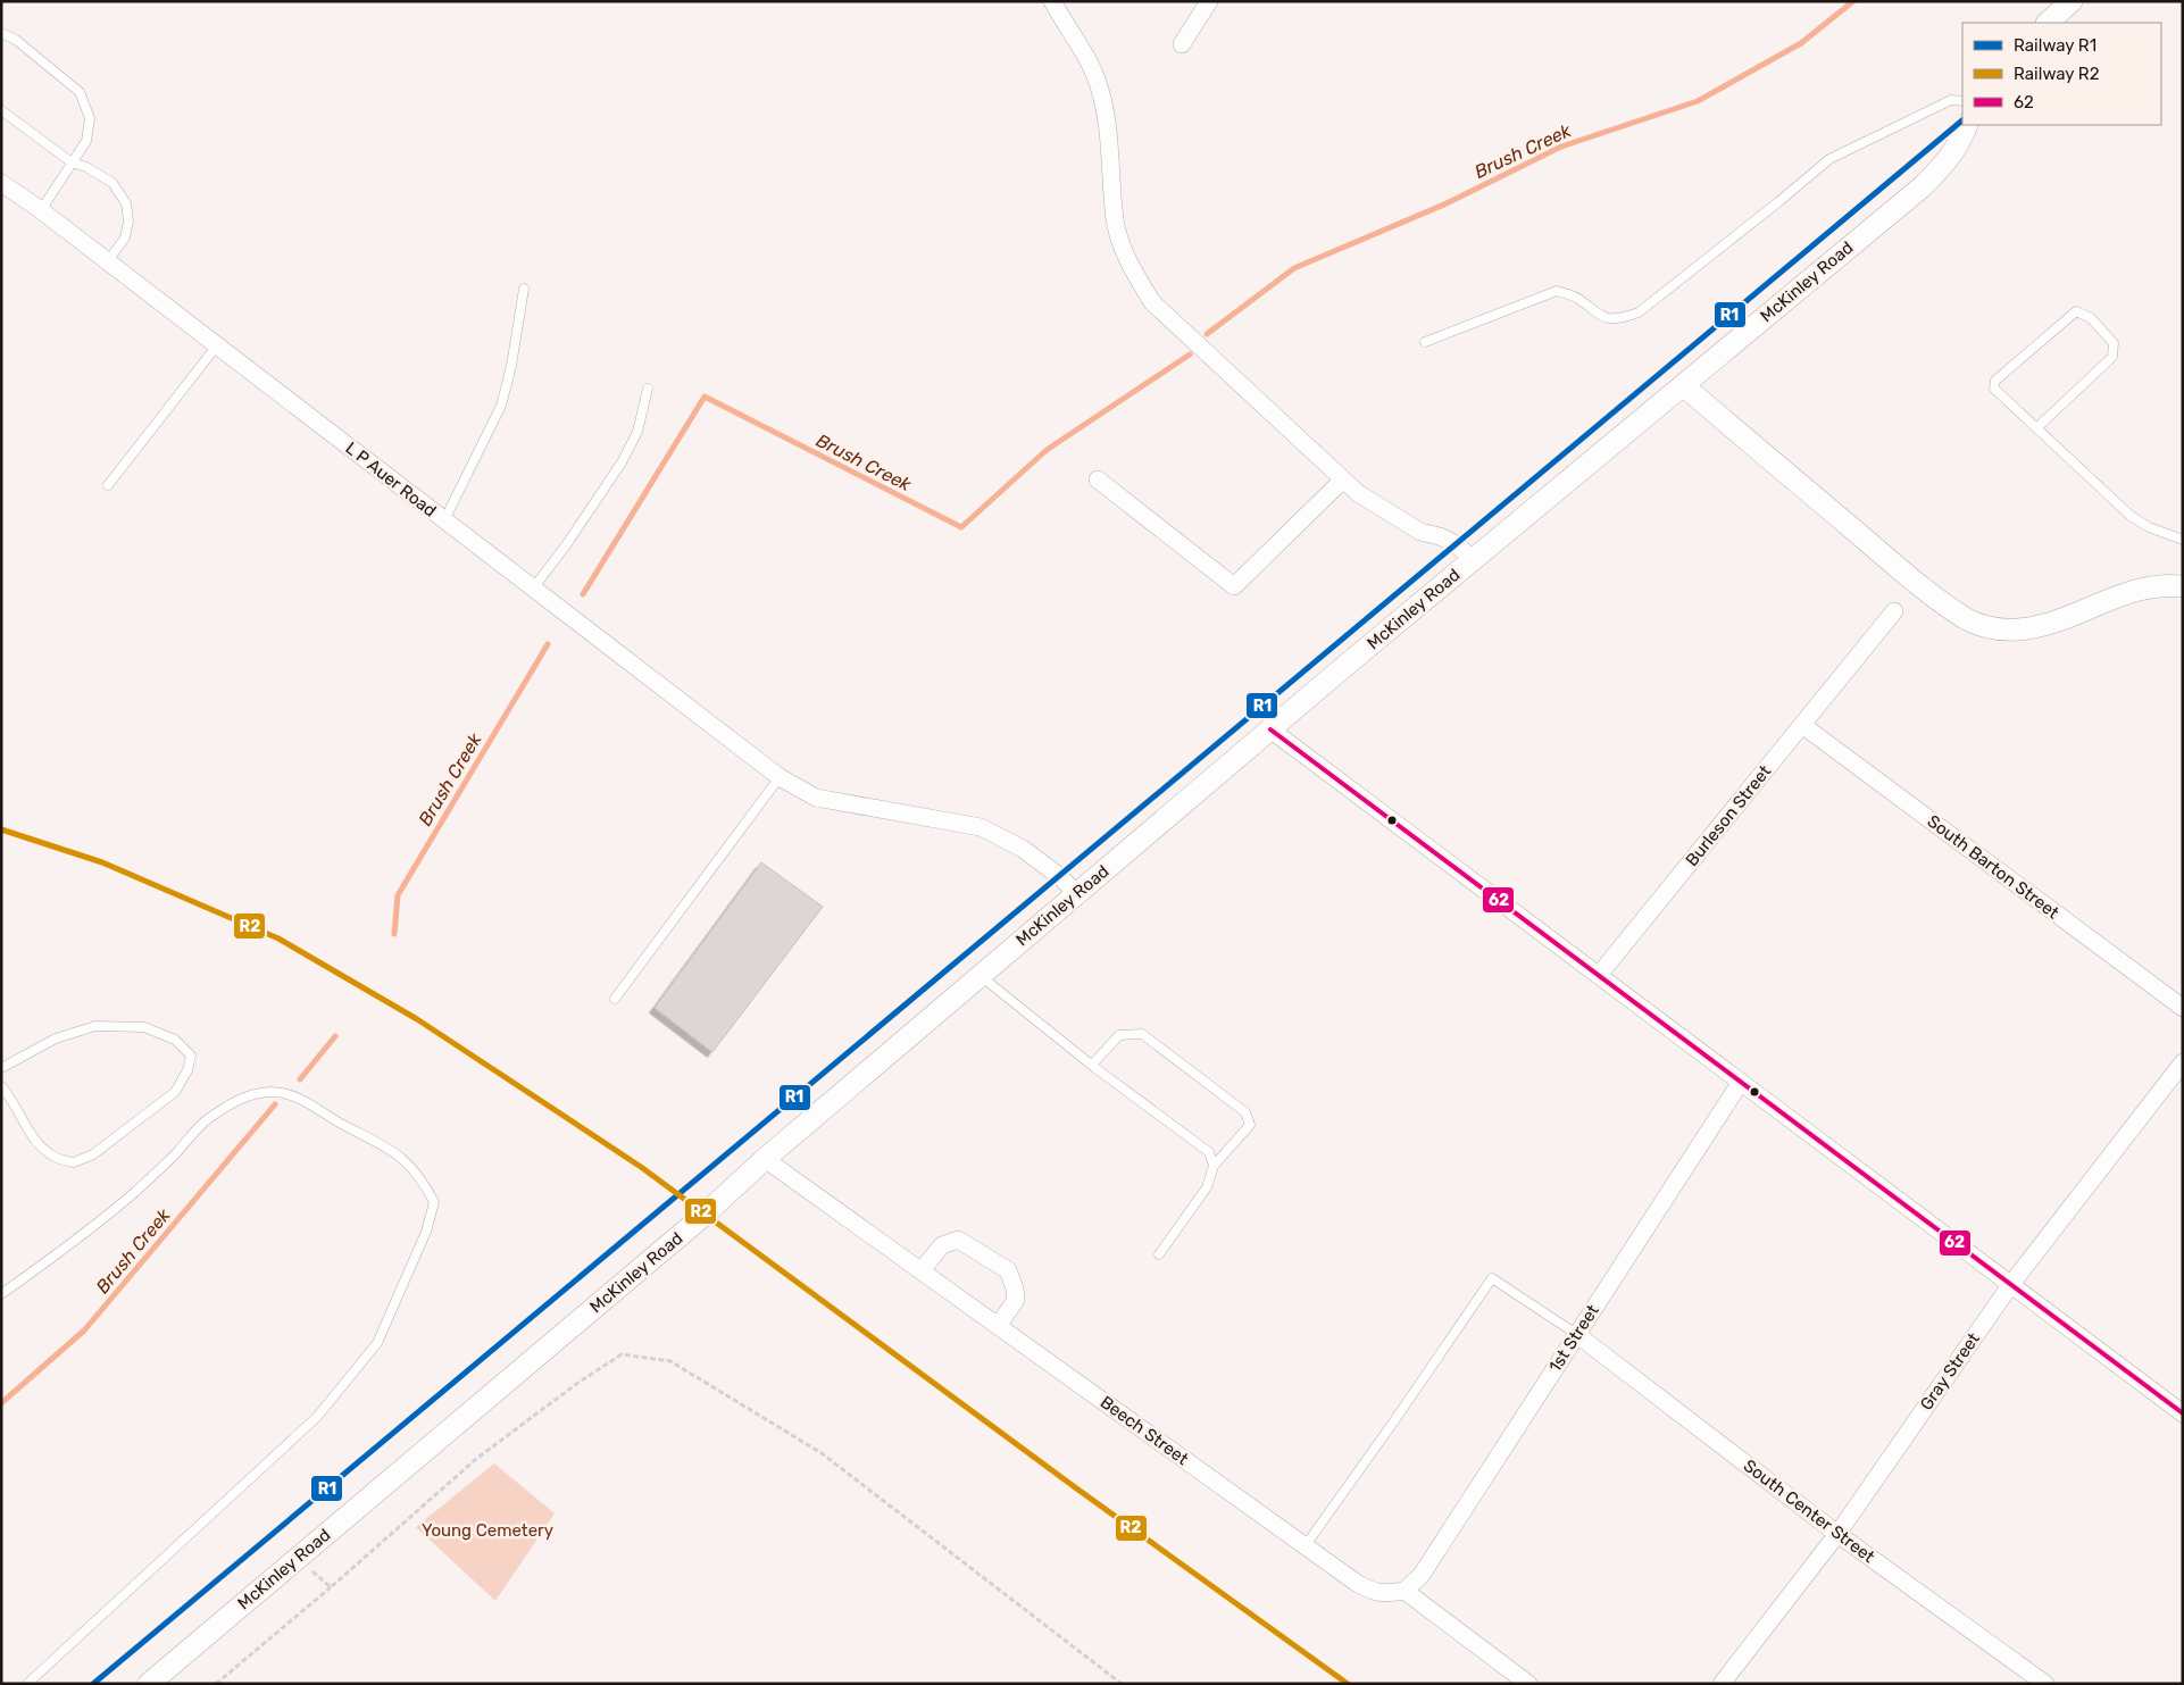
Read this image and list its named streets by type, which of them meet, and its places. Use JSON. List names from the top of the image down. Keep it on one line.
{"streets":{"street":["McKinley Road","L P Auer Road","Burleson Street","South Barton Street","1st Street","Gray Street","Beech Street","South Center Street"]},"crossings":[["McKinley Road","L P Auer Road"],["McKinley Road","Beech Street"],["Burleson Street","South Barton Street"],["1st Street","Beech Street"],["1st Street","South Center Street"],["Gray Street","South Center Street"]],"water":["Brush Creek"],"parks":["Young Cemetery"],"lines":["rail line R1","transit line 62","rail line R2"],"legend":["Railway R1","Railway R2","62"]}
